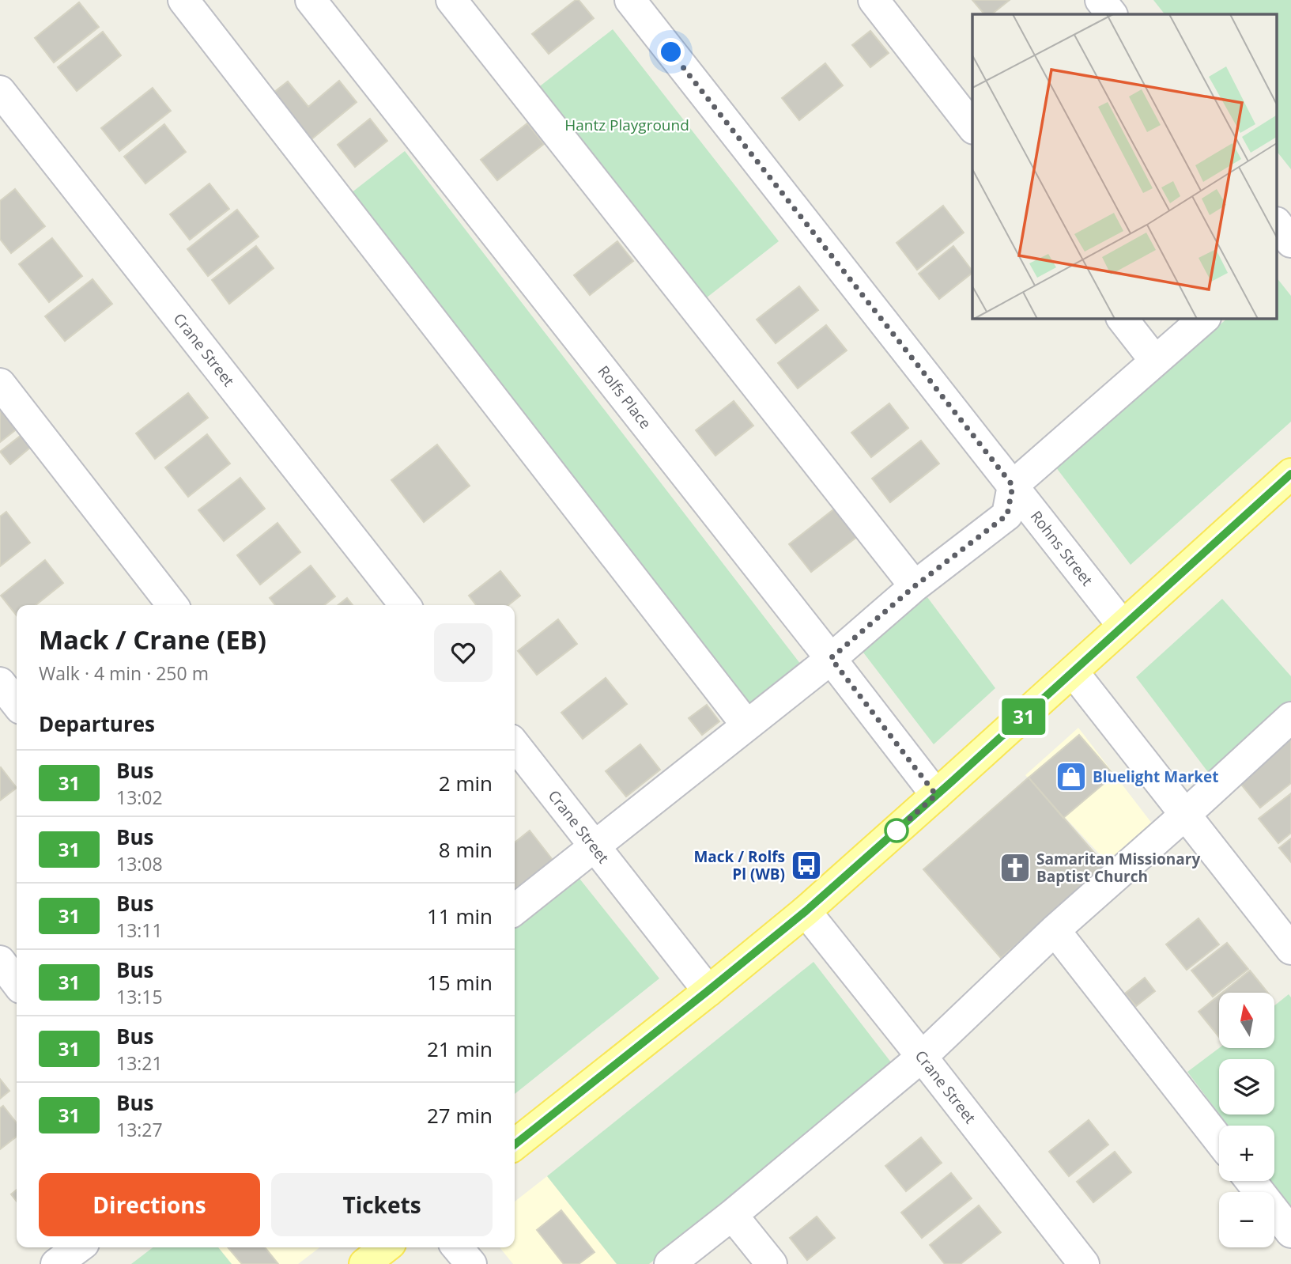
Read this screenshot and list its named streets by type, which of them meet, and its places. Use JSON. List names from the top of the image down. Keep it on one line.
{"streets":{"street":["Crane Street","Rolfs Place","Rohns Street"]},"parks":["Hantz Playground"],"places":{"shop":["Bluelight Market"],"bus stop":["Mack / Rolfs Pl (WB)"],"church":["Samaritan Missionary Baptist Church"]},"lines":["bus line 31"],"north":"top","page":{"on_map":"31","heading":[["Mack / Crane (EB)","Walk · 4 min · 250 m"],"Departures"],"list":[{"mark":"31","name":"Bus","note":"13:02","value":"2 min"},{"mark":"31","name":"Bus","note":"13:08","value":"8 min"},{"mark":"31","name":"Bus","note":"13:11","value":"11 min"},{"mark":"31","name":"Bus","note":"13:15","value":"15 min"},{"mark":"31","name":"Bus","note":"13:21","value":"21 min"},{"mark":"31","name":"Bus","note":"13:27","value":"27 min"}],"map_buttons":["+","−"],"buttons":["Directions","Tickets"]}}
